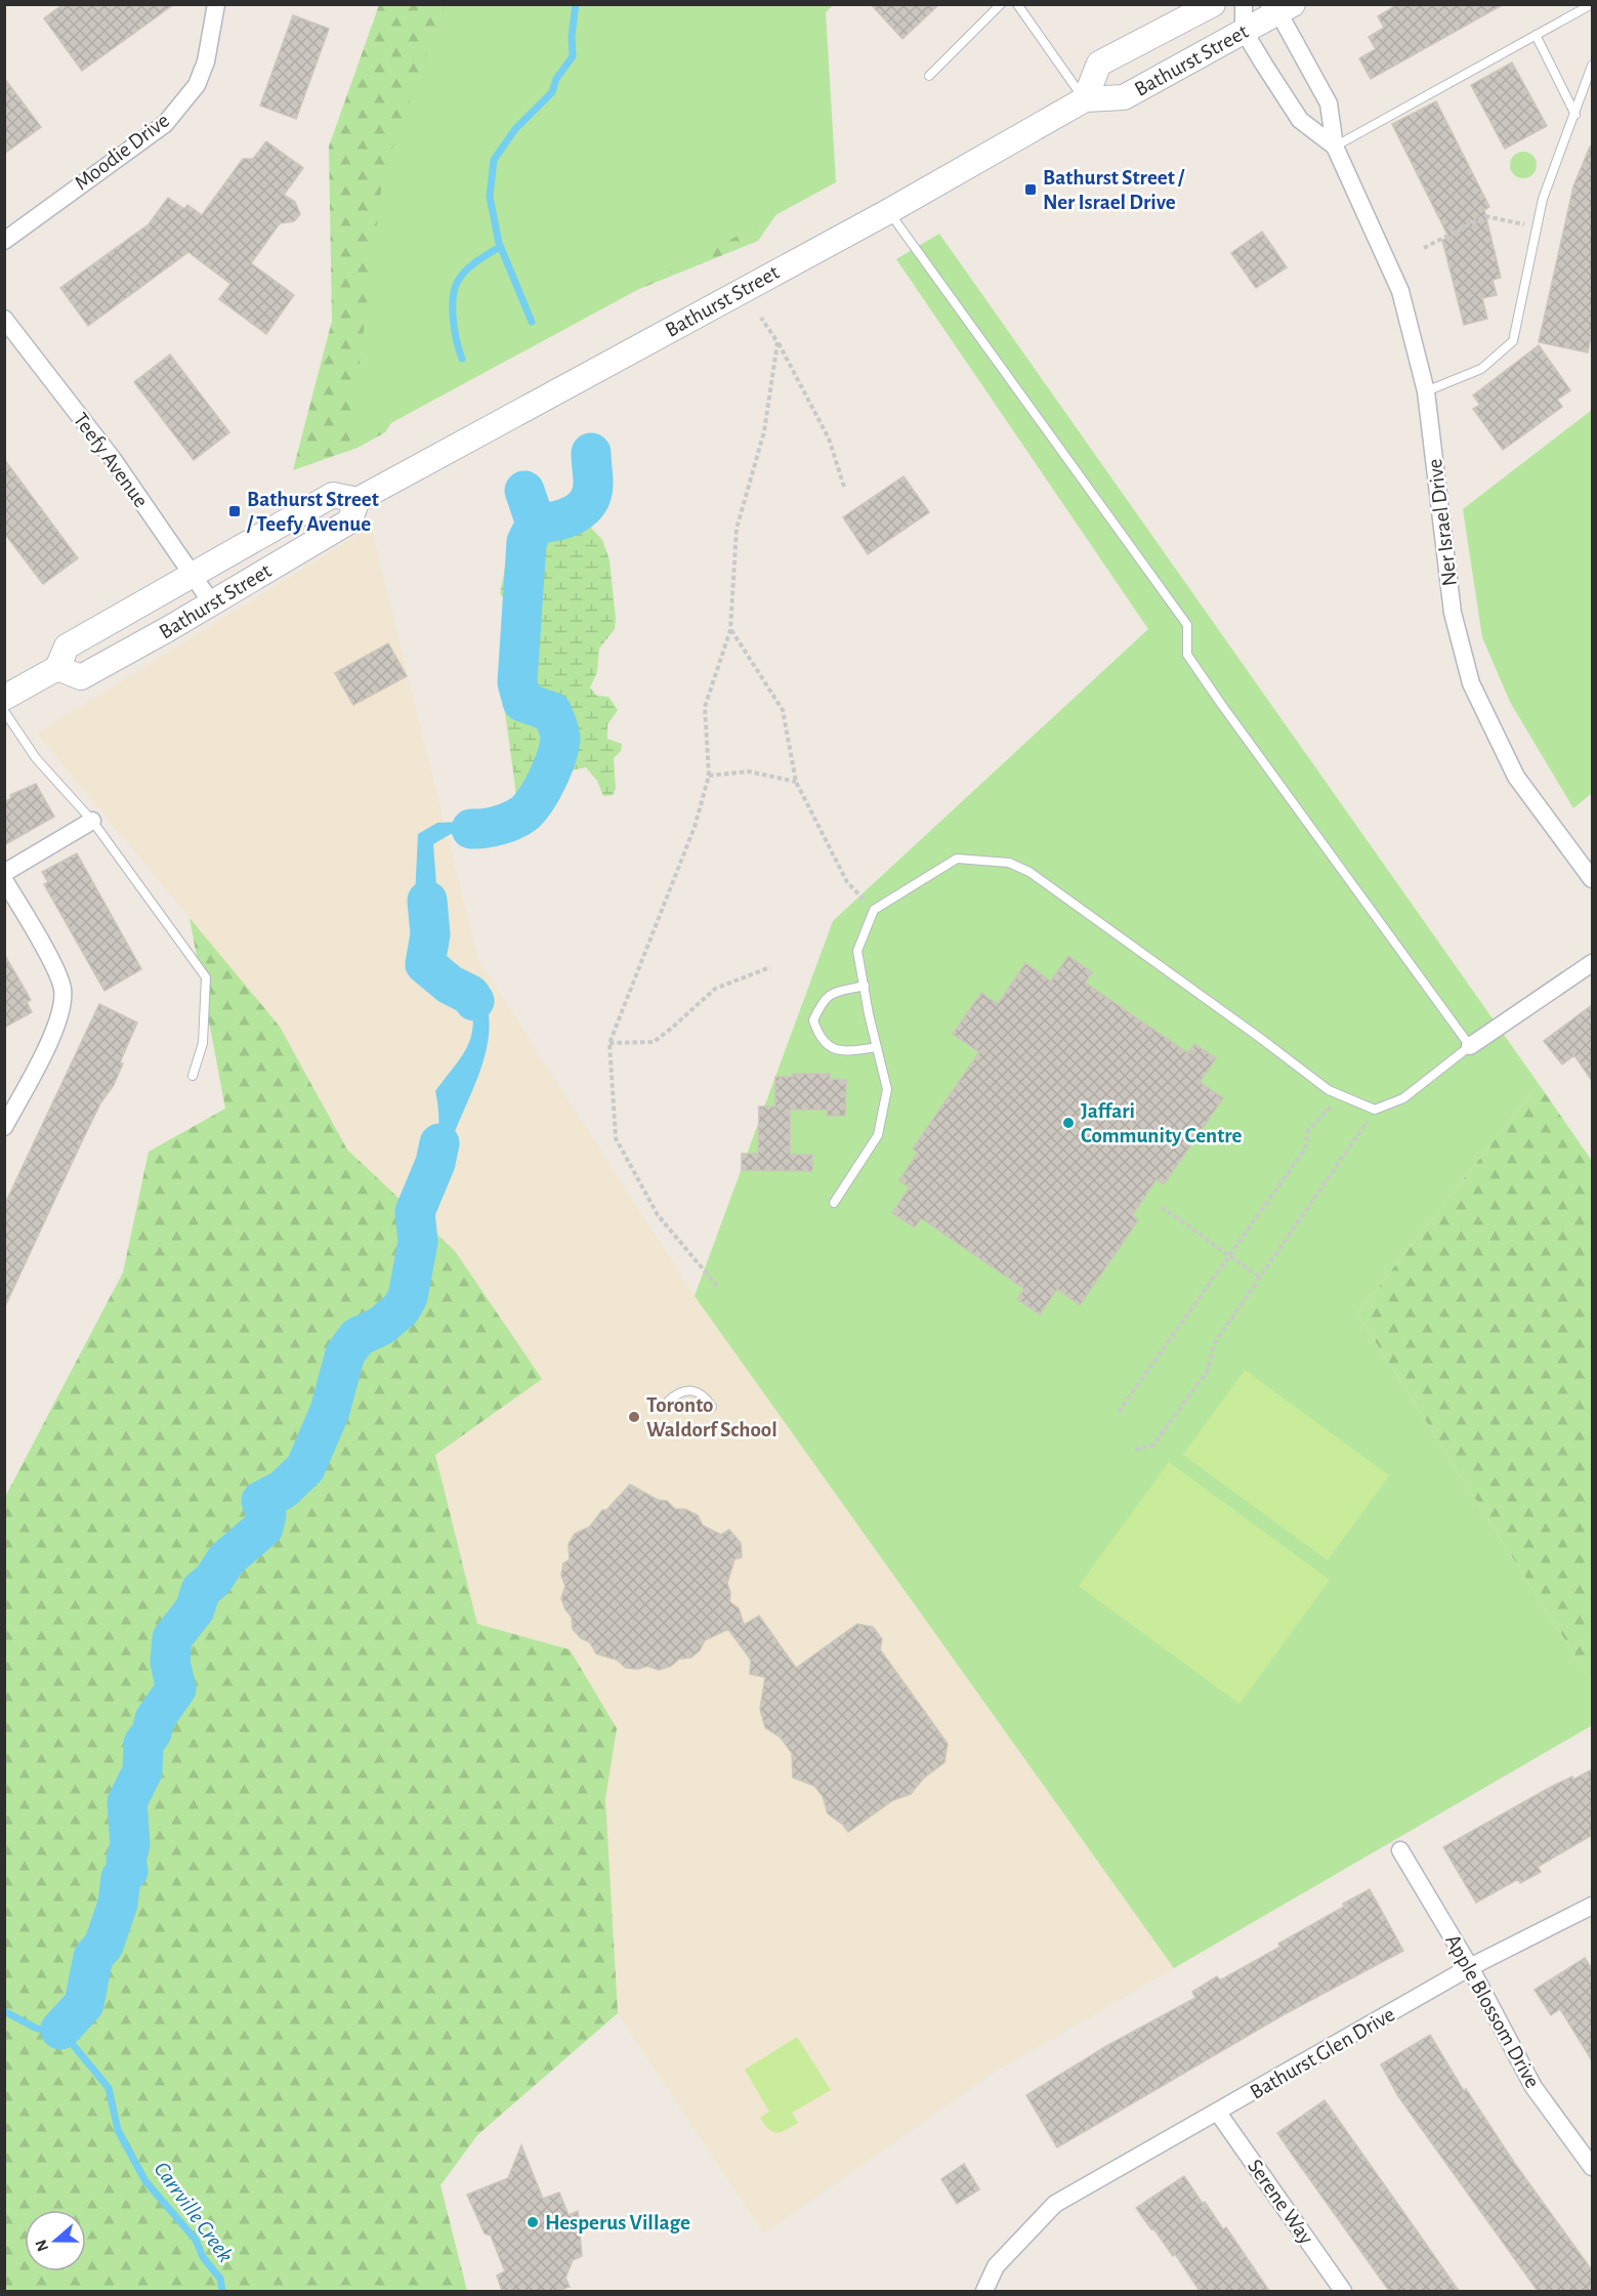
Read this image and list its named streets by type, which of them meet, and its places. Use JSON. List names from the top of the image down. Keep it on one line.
{"streets":{"main road":["Bathurst Street"],"street":["Moodie Drive","Teefy Avenue","Ner Israel Drive","Apple Blossom Drive","Bathurst Glen Drive","Serene Way"]},"crossings":[["Bathurst Street","Teefy Avenue"],["Bathurst Street","Ner Israel Drive"],["Apple Blossom Drive","Bathurst Glen Drive"],["Bathurst Glen Drive","Serene Way"]],"water":["Carrville Creek"],"places":{"transit":["Bathurst Street / Ner Israel Drive","Bathurst Street / Teefy Avenue"],"other":["Jaffari Community Centre","Toronto Waldorf School","Hesperus Village"]},"north":"left"}
